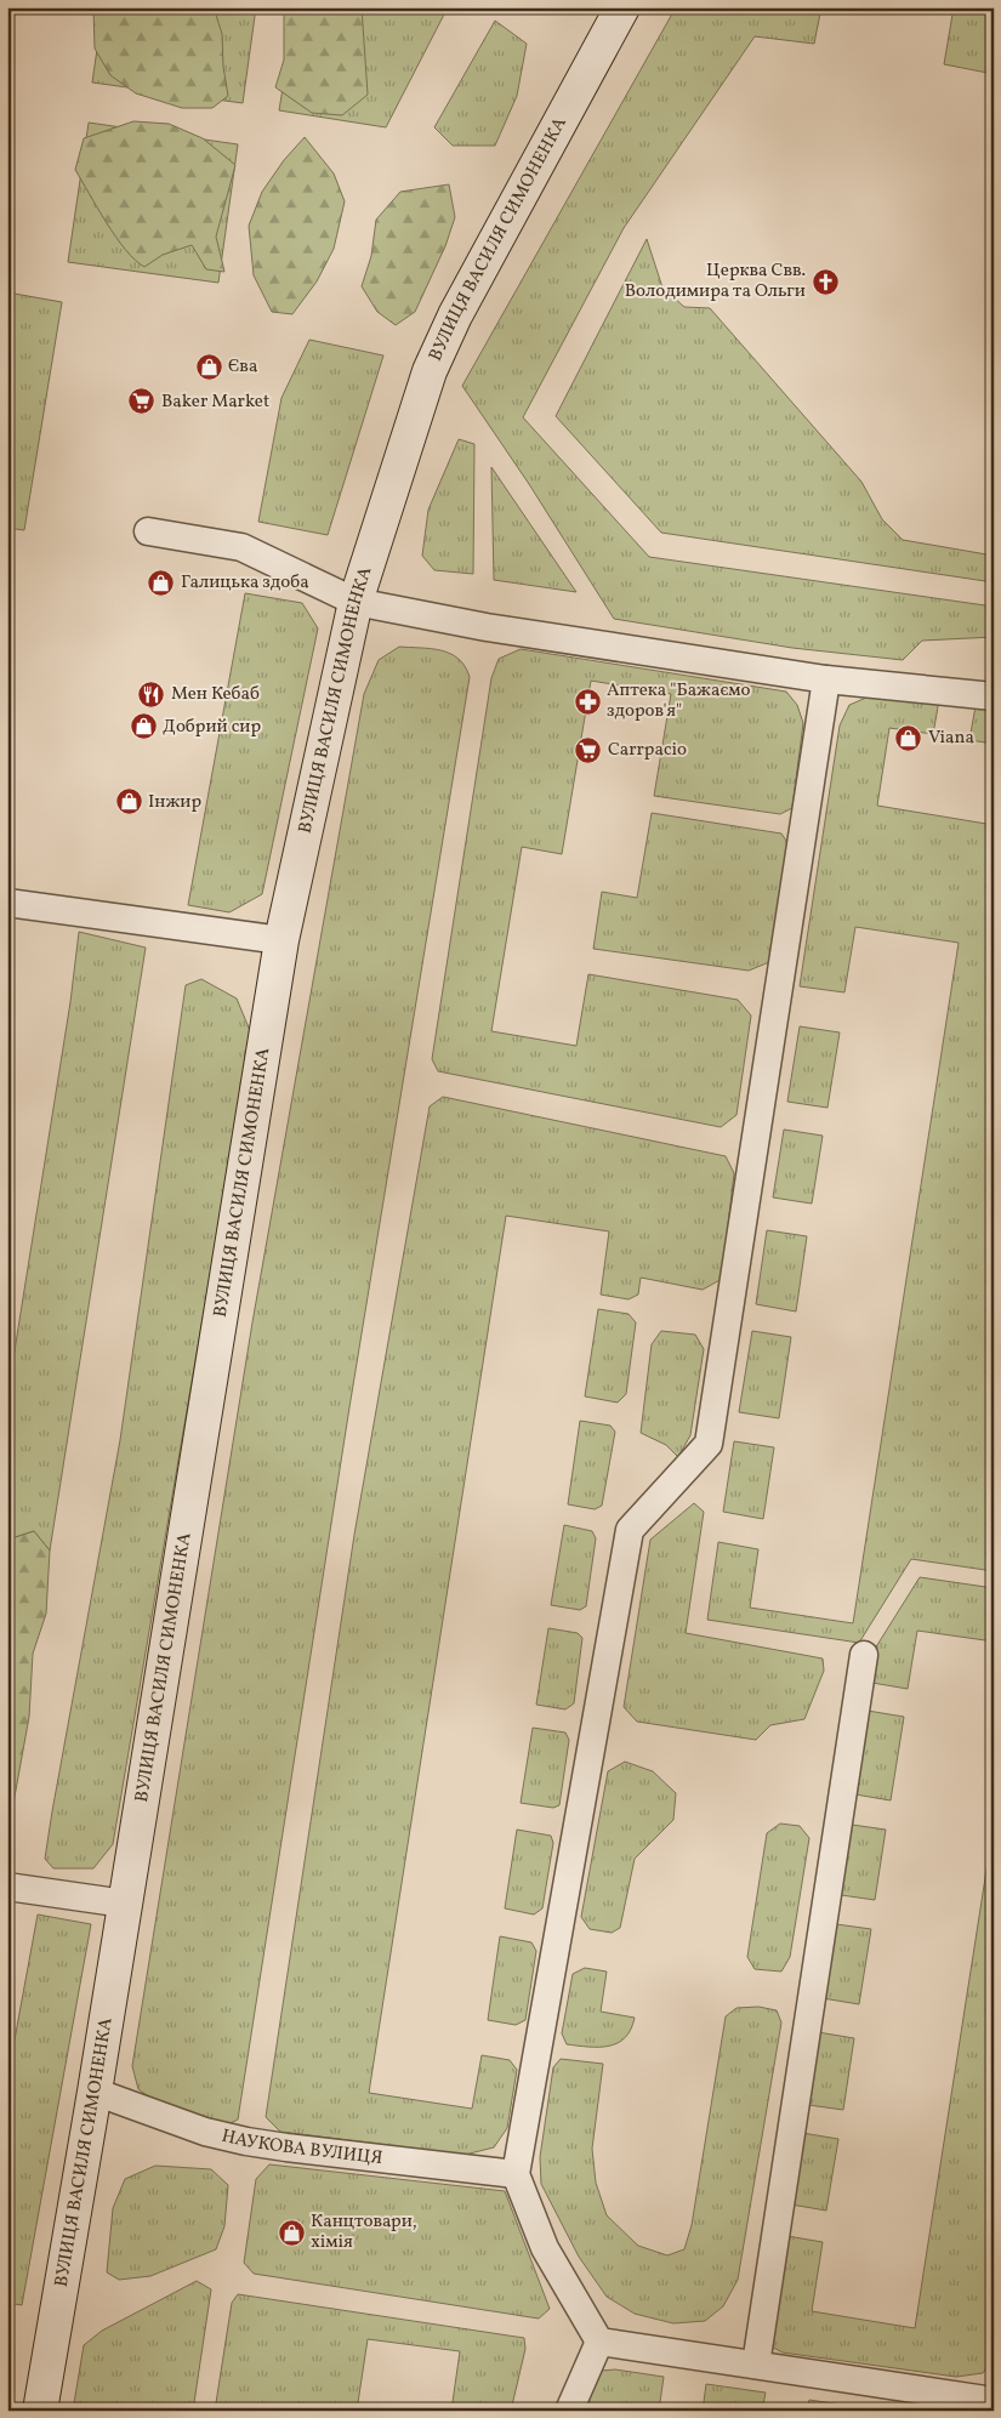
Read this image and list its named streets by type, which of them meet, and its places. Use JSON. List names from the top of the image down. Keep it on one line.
{"streets":{"street":["ВУЛИЦЯ ВАСИЛЯ СИМОНЕНКА"],"lane":["НАУКОВА ВУЛИЦЯ"]},"crossings":[["ВУЛИЦЯ ВАСИЛЯ СИМОНЕНКА","НАУКОВА ВУЛИЦЯ"]],"places":{"church":["Церква Свв. Володимира та Ольги"],"shop":["Єва","Галицька здоба","Добрий сир","Viana","Інжир","Канцтовари, хімія"],"supermarket":["Baker Market","Carrpacio"],"restaurant":["Мен Кебаб"],"pharmacy":["Аптека \"Бажаємо здоров'я\""]}}
